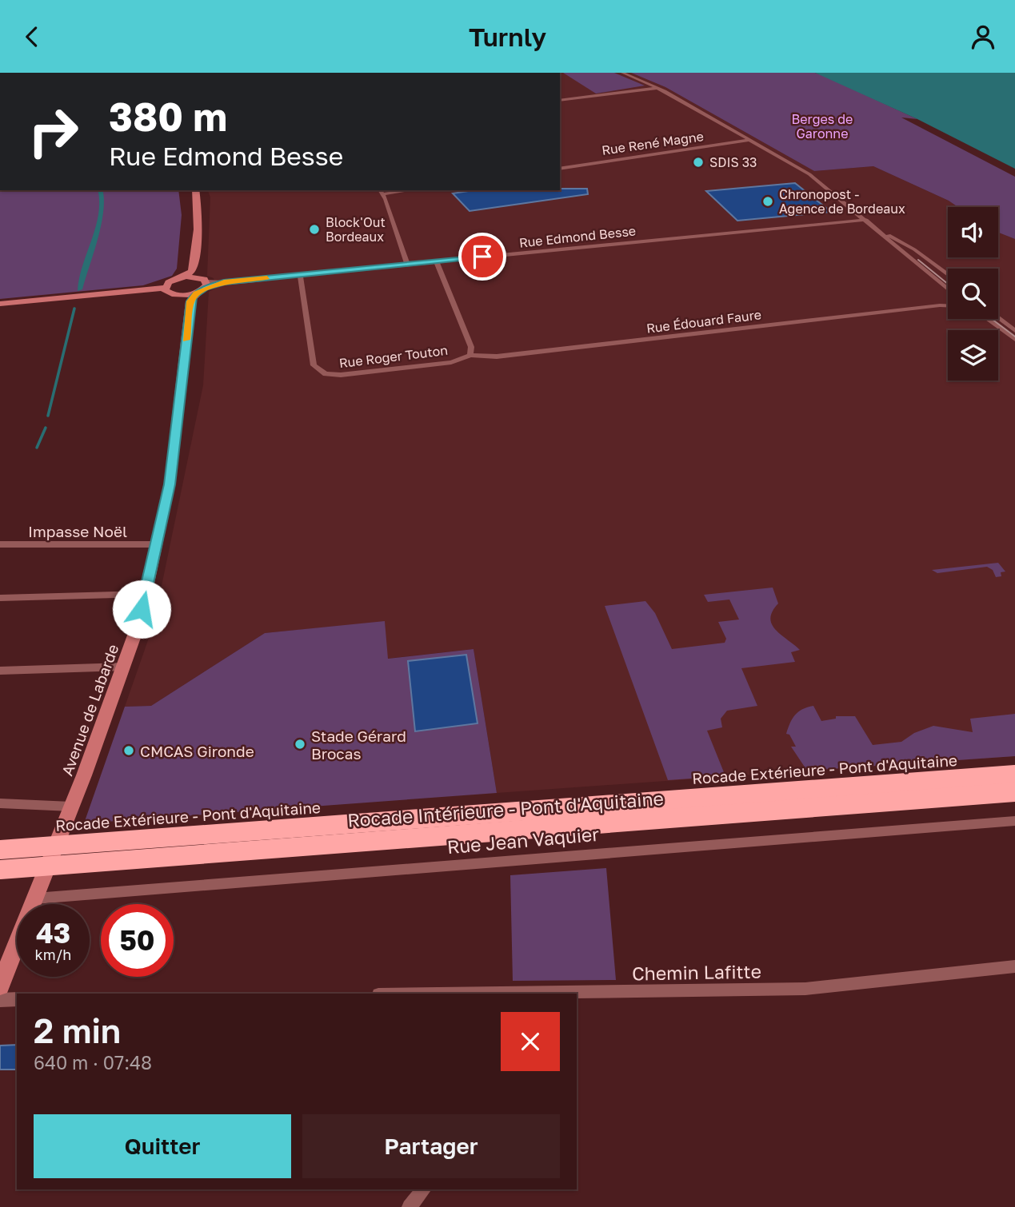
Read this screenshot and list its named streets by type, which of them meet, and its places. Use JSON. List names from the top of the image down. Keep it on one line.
{"streets":{"highway":["Rocade Extérieure - Pont d'Aquitaine","Rocade Intérieure - Pont d'Aquitaine"],"main road":["Avenue de Labarde"],"street":["Rue René Magne","Rue Edmond Besse","Rue Édouard Faure","Rue Roger Touton","Impasse Noël","Rue Jean Vaquier","Chemin Lafitte"]},"crossings":[["Rue Edmond Besse","Rue Roger Touton"],["Rue Edmond Besse","Avenue de Labarde"],["Rue Édouard Faure","Rue Roger Touton"],["Impasse Noël","Avenue de Labarde"],["Avenue de Labarde","Rue Jean Vaquier"]],"parks":["Berges de Garonne"],"places":["SDIS 33","Chronopost - Agence de Bordeaux","Block'Out Bordeaux","Stade Gérard Brocas","CMCAS Gironde"],"page":{"header":"Turnly","turn":["380 m","Rue Edmond Besse"],"speed":"43 km/h","limit":"50","heading":["2 min","640 m · 07:48"],"buttons":["Quitter","Partager"]}}
